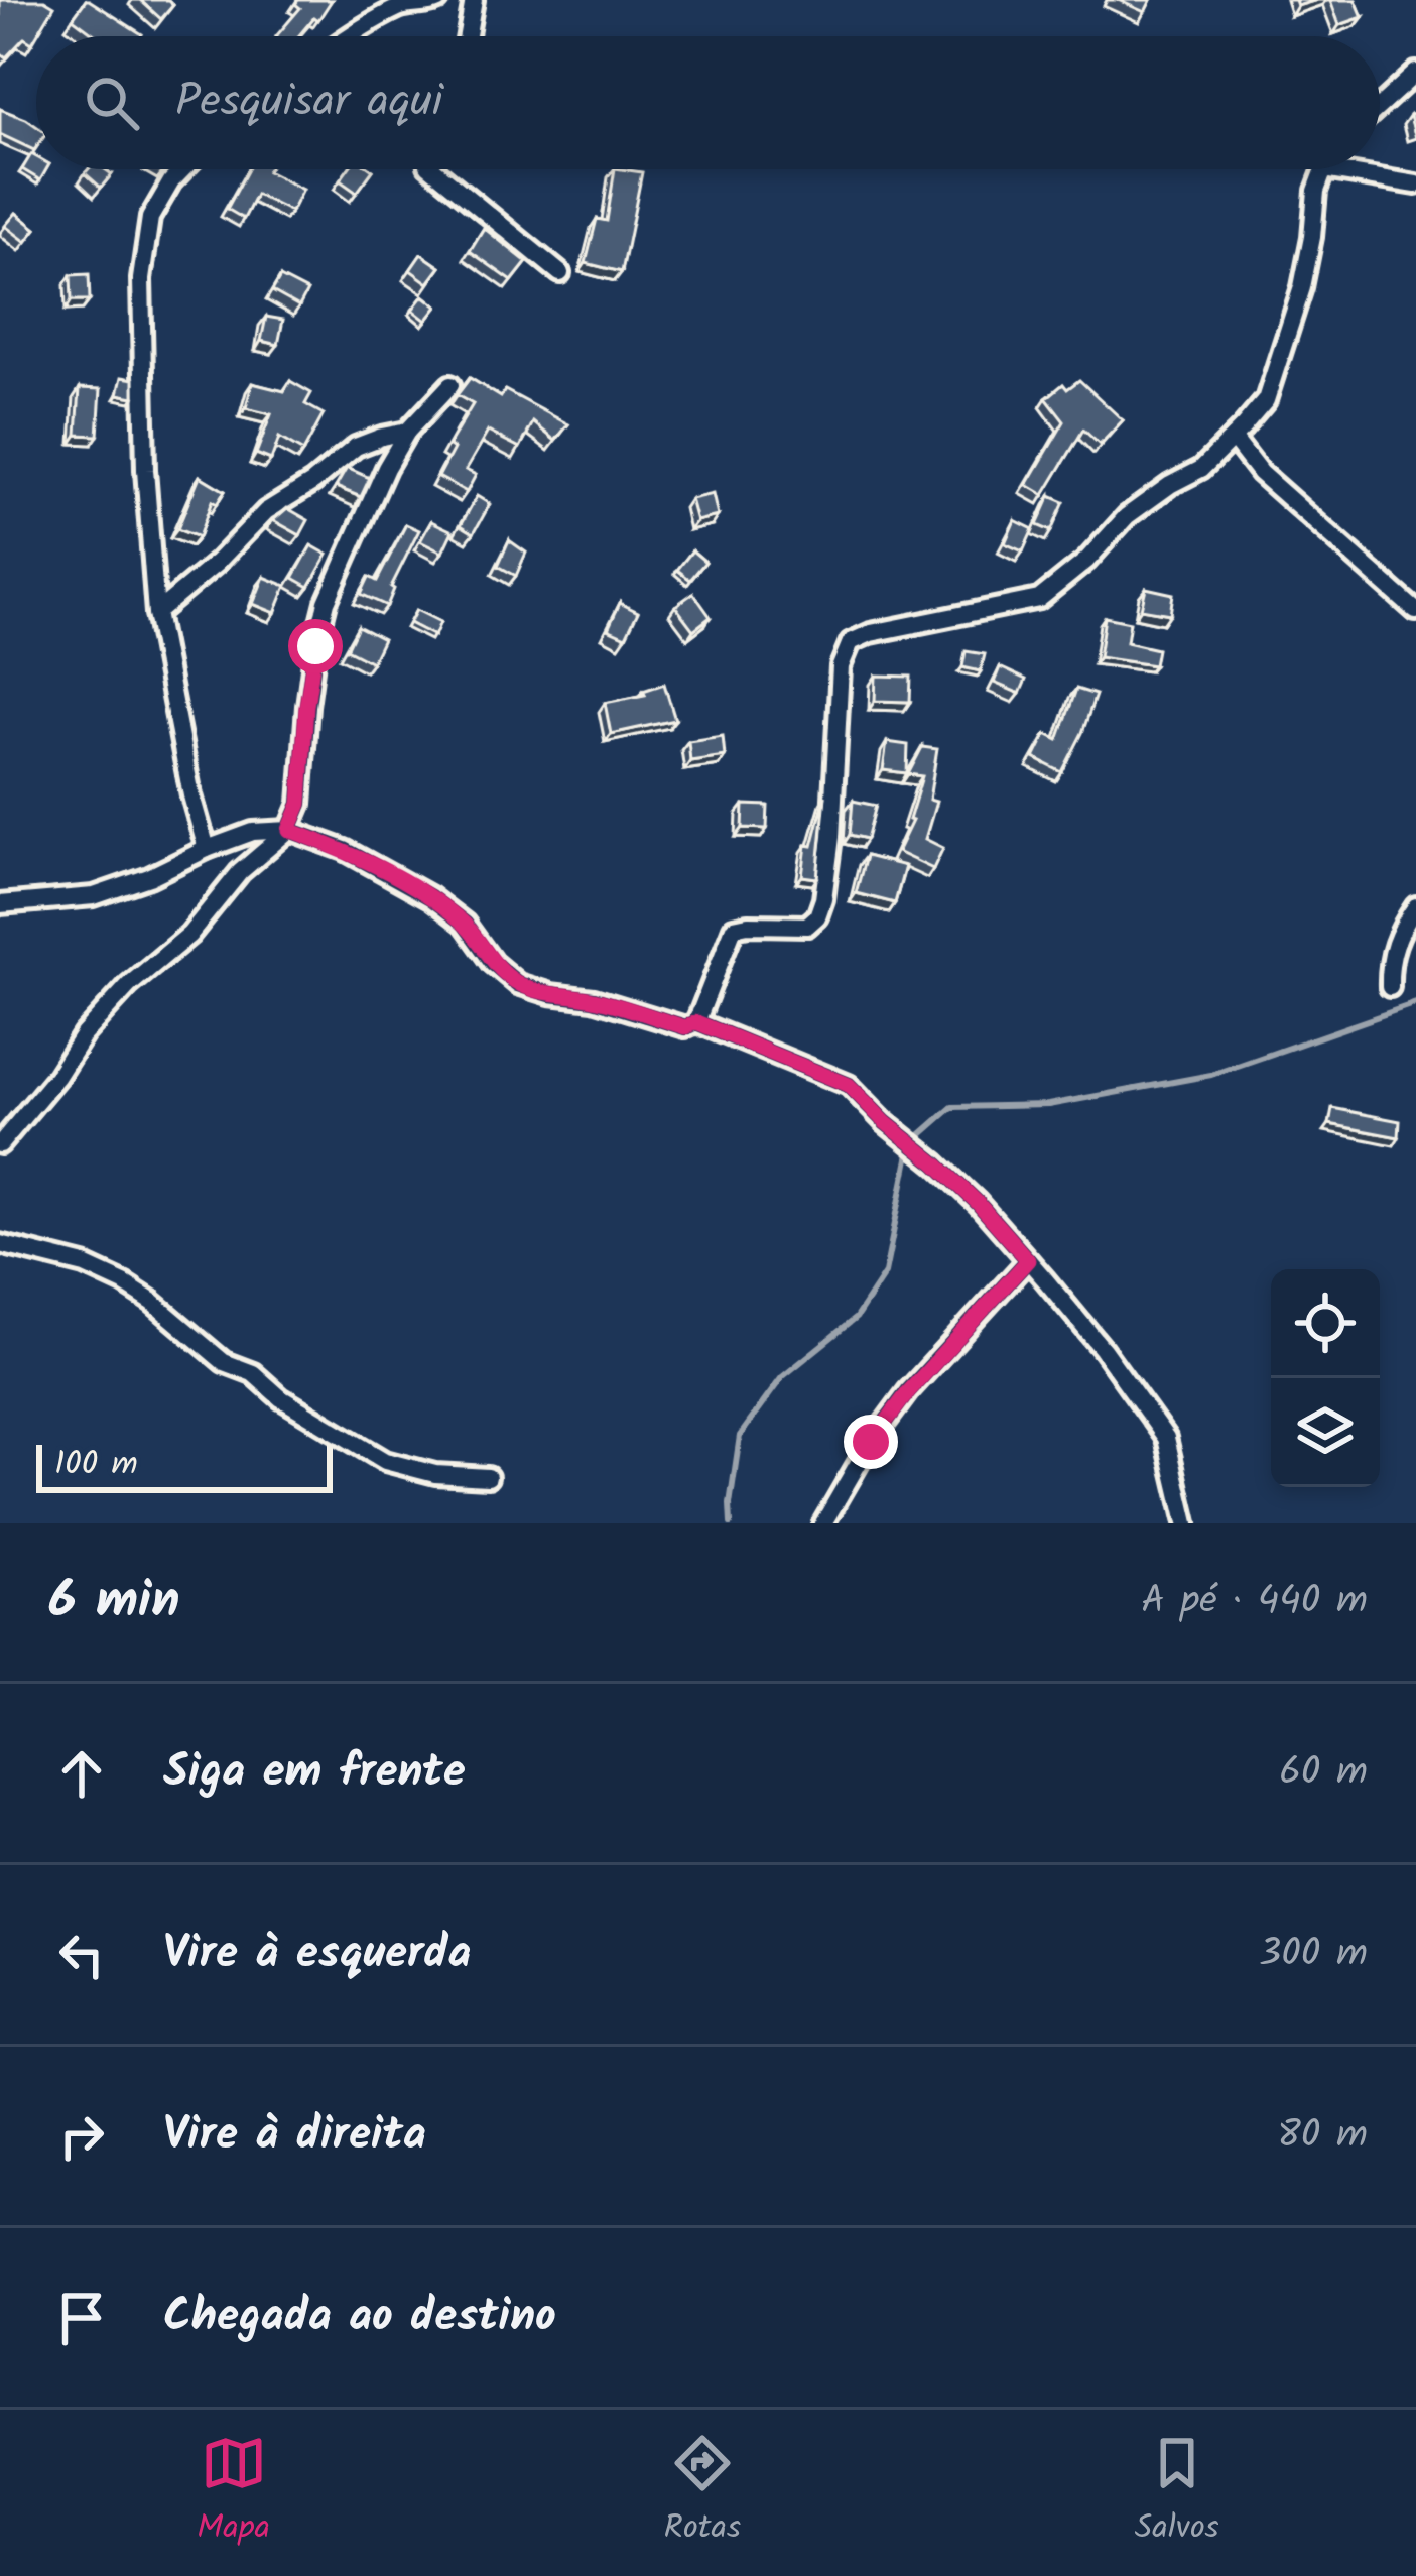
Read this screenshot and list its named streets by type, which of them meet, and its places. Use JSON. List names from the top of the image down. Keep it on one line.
{"scale_bar":"100 m","page":{"search":"Pesquisar aqui","scale":"100 m","heading":["6 min","A pé · 440 m"],"list":[["Siga em frente","60 m"],["Vire à esquerda","300 m"],["Vire à direita","80 m"],"Chegada ao destino"],"nav":["Mapa","Rotas","Salvos"]}}
